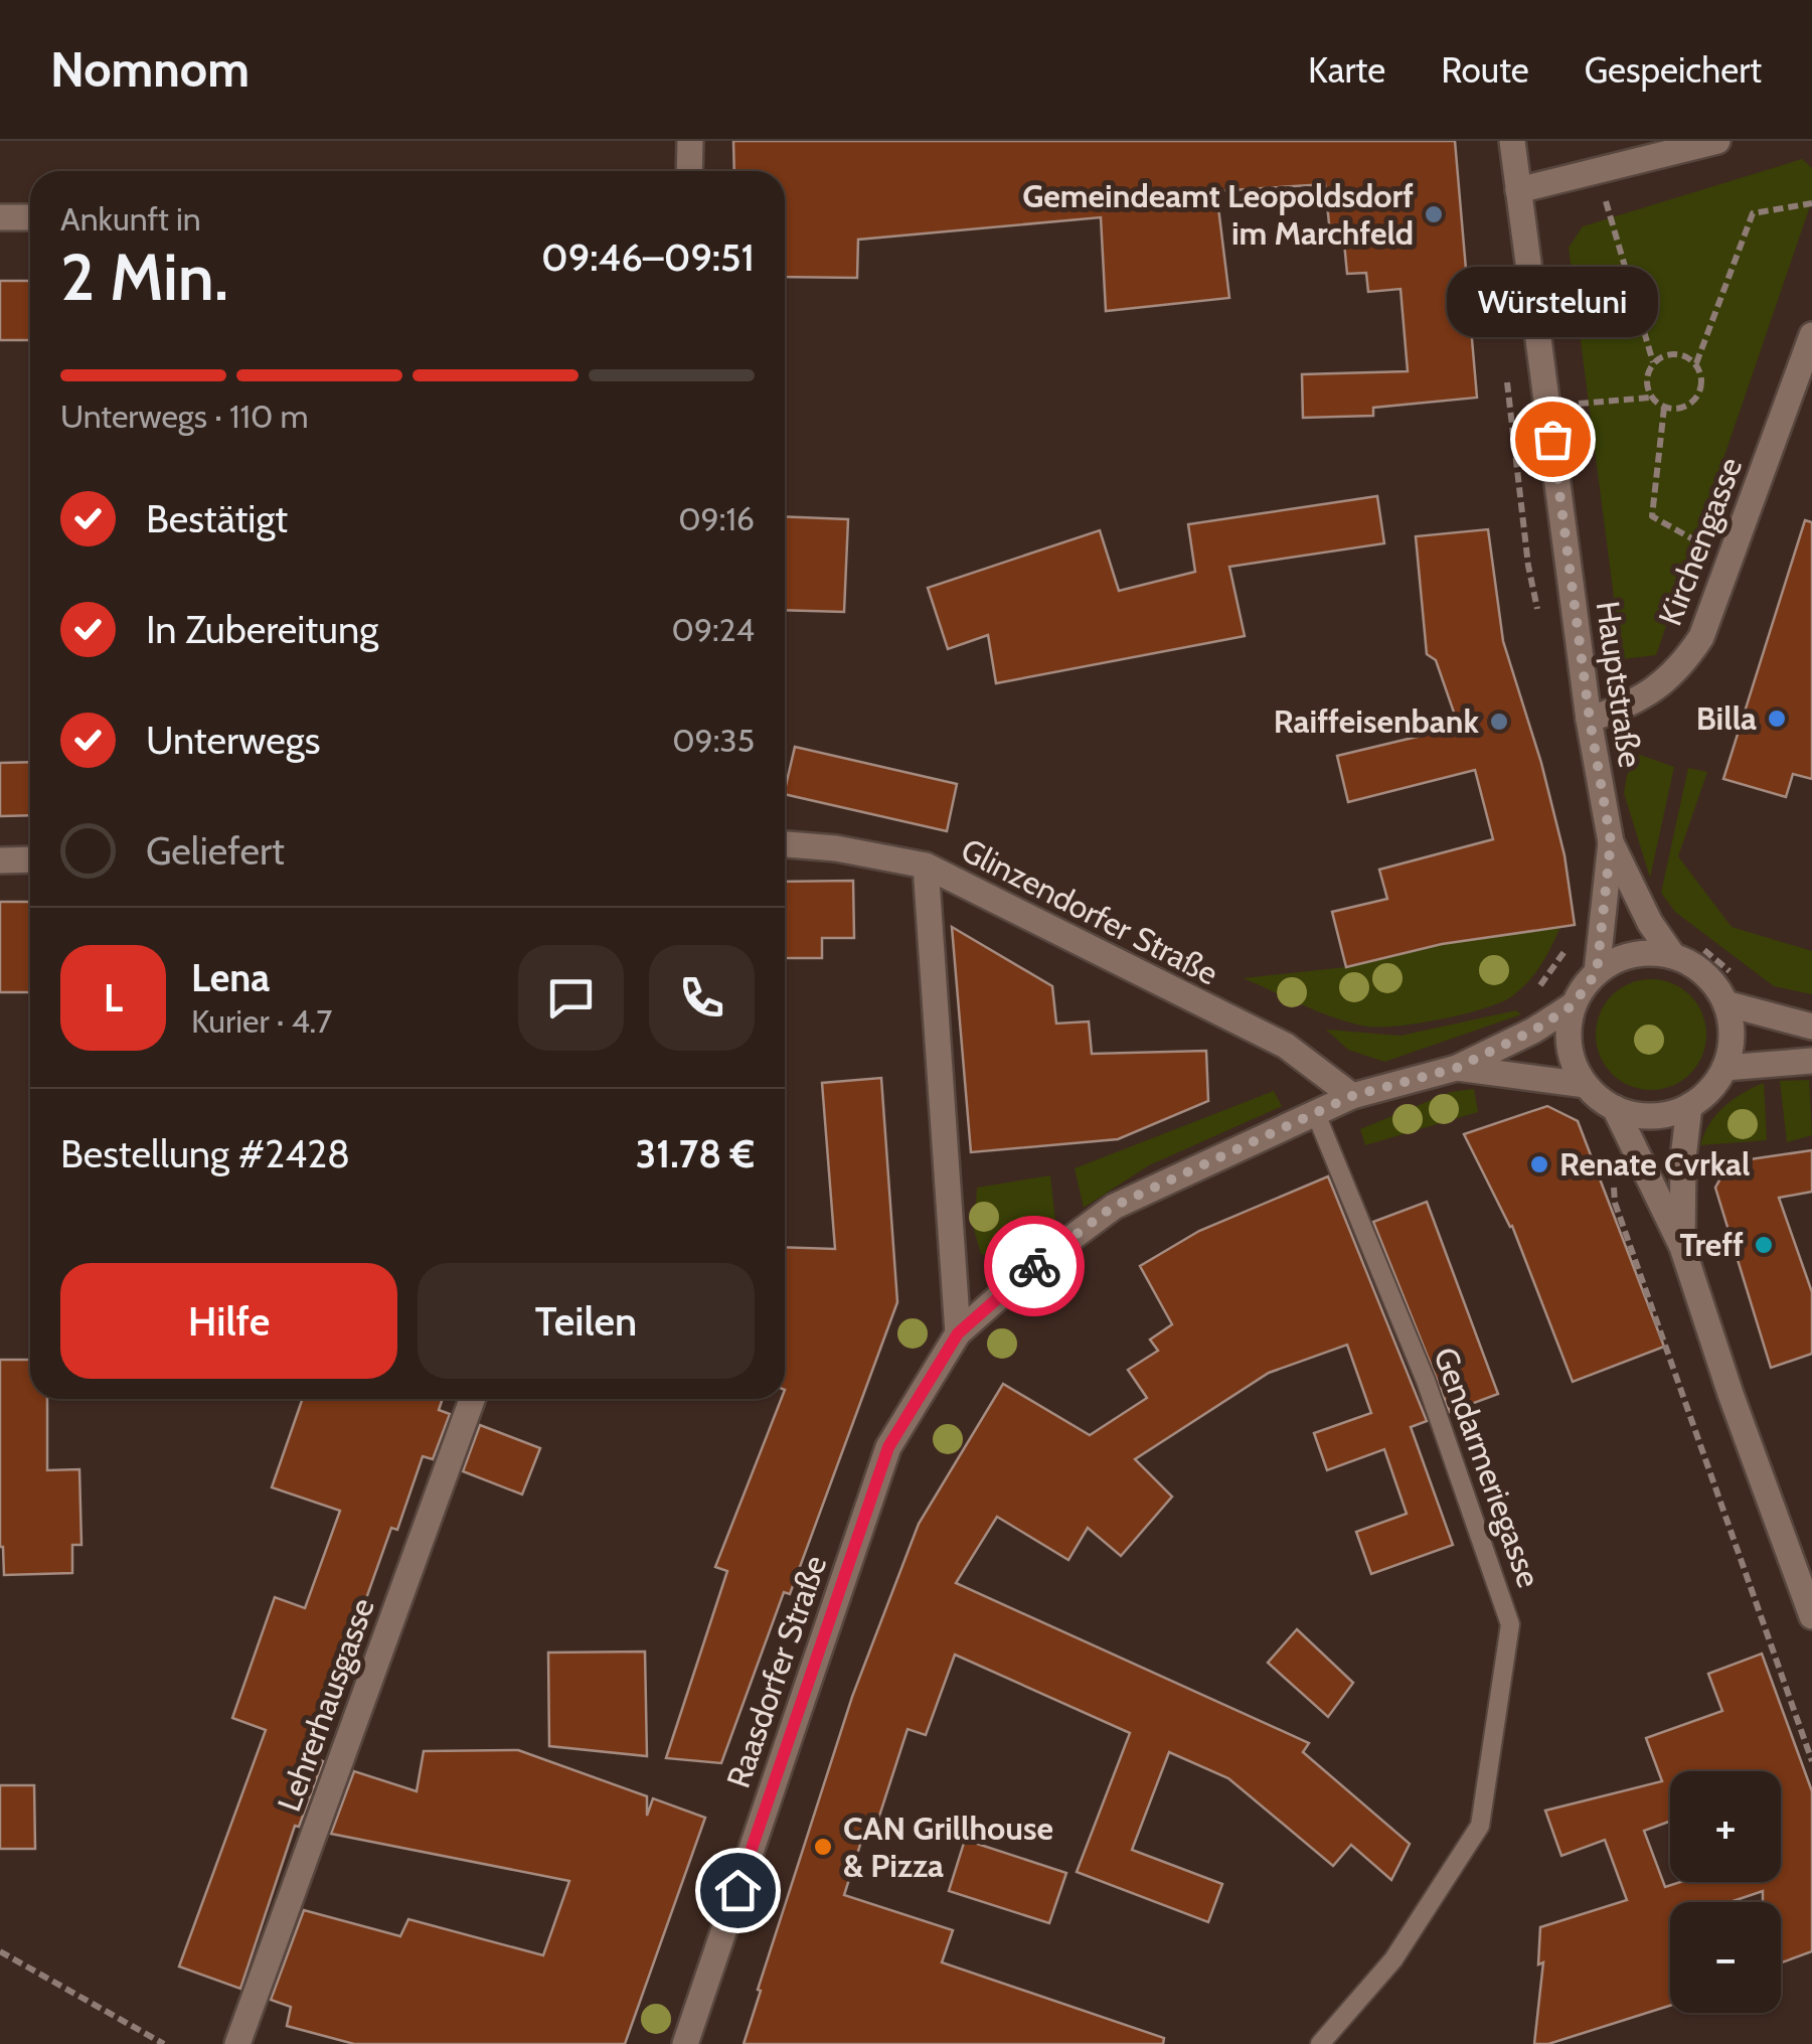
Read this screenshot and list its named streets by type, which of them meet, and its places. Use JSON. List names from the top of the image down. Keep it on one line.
{"streets":{"main road":["Kirchengasse","Hauptstraße","Glinzendorfer Straße","Raasdorfer Straße","Lehrerhausgasse"],"lane":["Gendarmeriegasse"]},"crossings":[["Kirchengasse","Hauptstraße"],["Hauptstraße","Raasdorfer Straße"],["Glinzendorfer Straße","Raasdorfer Straße"],["Gendarmeriegasse","Raasdorfer Straße"]],"places":["Gemeindeamt Leopoldsdorf im Marchfeld","Würsteluni","Billa","Raiffeisenbank","Renate Cvrkal","Treff","CAN Grillhouse & Pizza"],"page":{"header":"Nomnom","nav":["Karte","Route","Gespeichert"],"heading":["2 Min.","Ankunft in","09:46–09:51"],"panel":["Lena","Kurier · 4.7","Bestellung #2428","31.78 €"],"bubble":"Würsteluni","bar":"Unterwegs · 110 m","list":[["Bestätigt","09:16"],["In Zubereitung","09:24"],["Unterwegs","09:35"],"Geliefert"],"round":"L","buttons":["Hilfe","Teilen"],"map_buttons":["+","−"]}}
